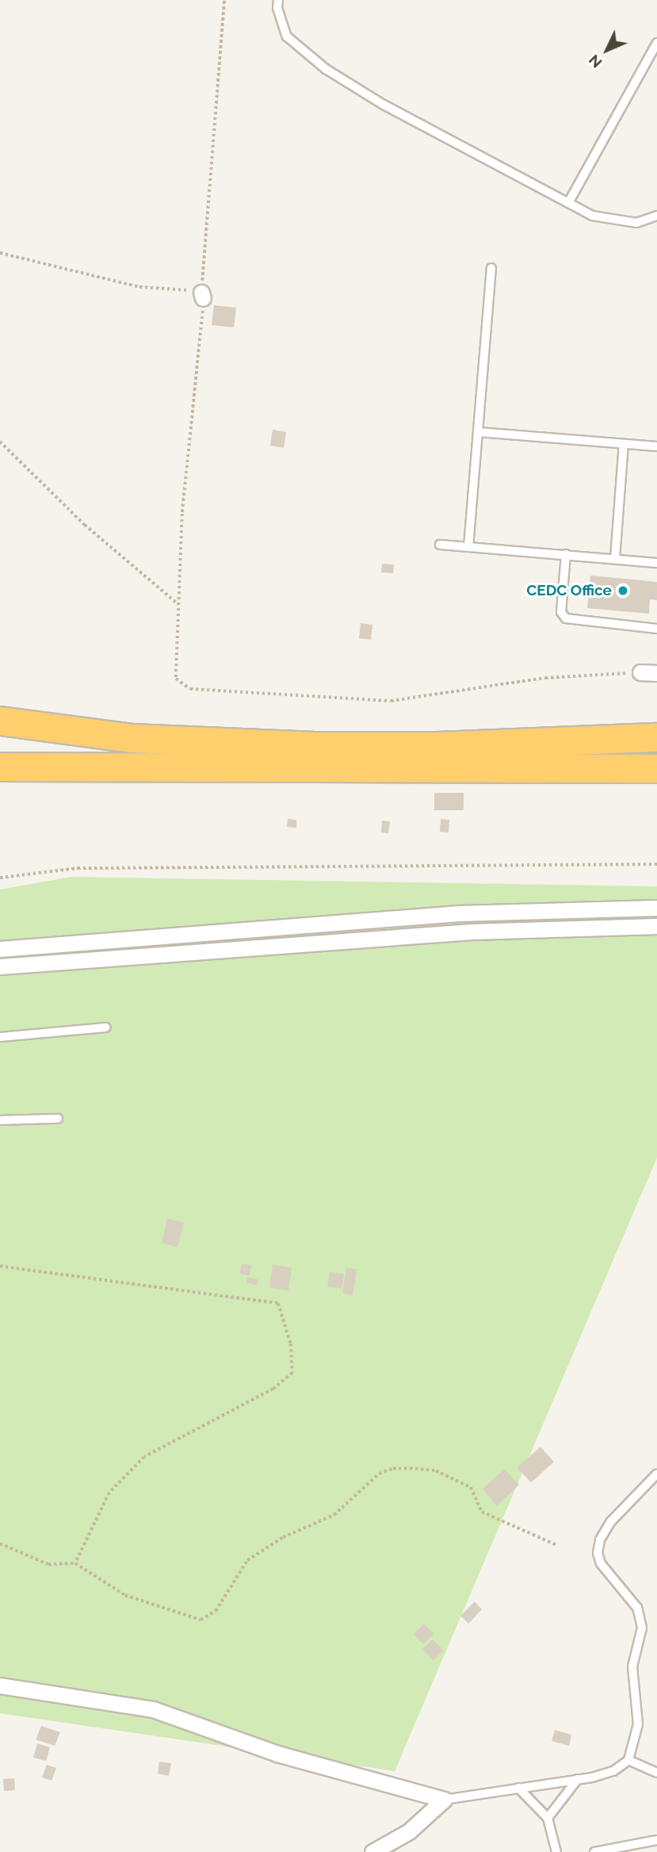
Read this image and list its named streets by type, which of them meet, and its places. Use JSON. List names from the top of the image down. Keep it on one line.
{"places":["CEDC Office"],"north":"bottom left"}
